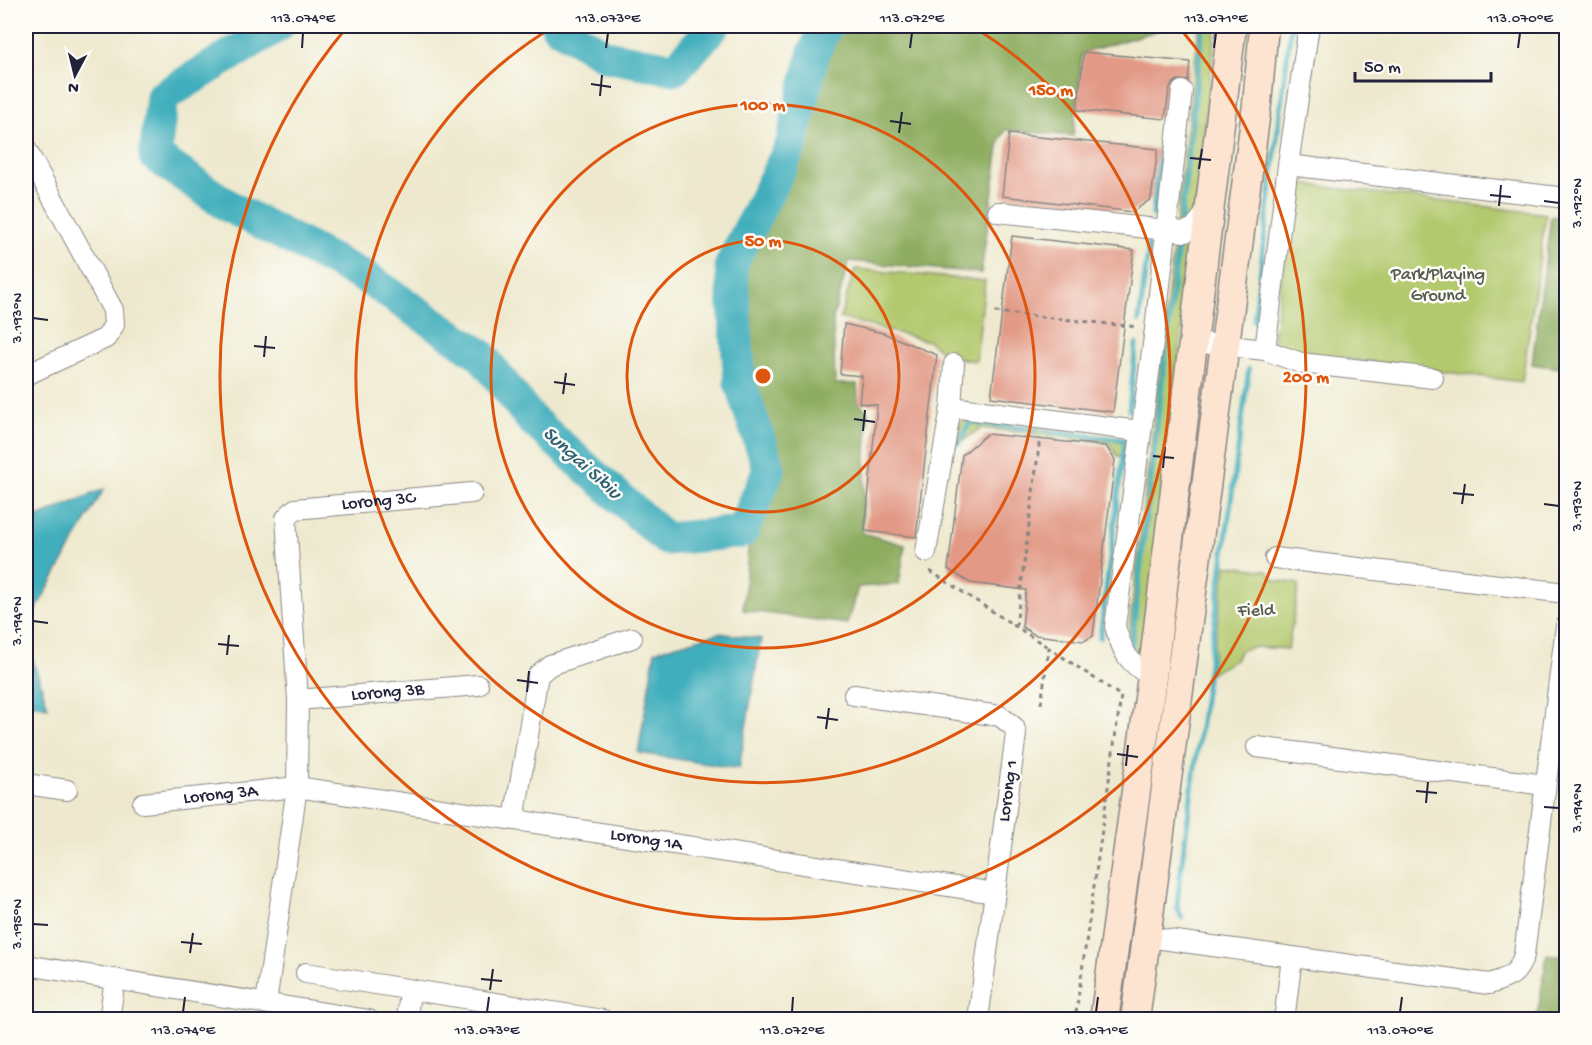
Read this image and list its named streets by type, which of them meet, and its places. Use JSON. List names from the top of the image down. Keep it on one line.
{"streets":{"street":["Lorong 3C","Lorong 3B","Lorong 1","Lorong 3A","Lorong 1A"]},"crossings":[["Lorong 3C","Lorong 3B"],["Lorong 1","Lorong 1A"],["Lorong 3A","Lorong 1A"]],"water":["Sungai Sibiu"],"parks":["Park/Playing Ground","Field"],"scale_bar":"50 m","north":"bottom","coordinates":["113.074°E","113.073°E","113.072°E","113.071°E","113.070°E","3.192°N","3.193°N","3.194°N","3.195°N"],"rings":["150 m","100 m","50 m","200 m"]}
